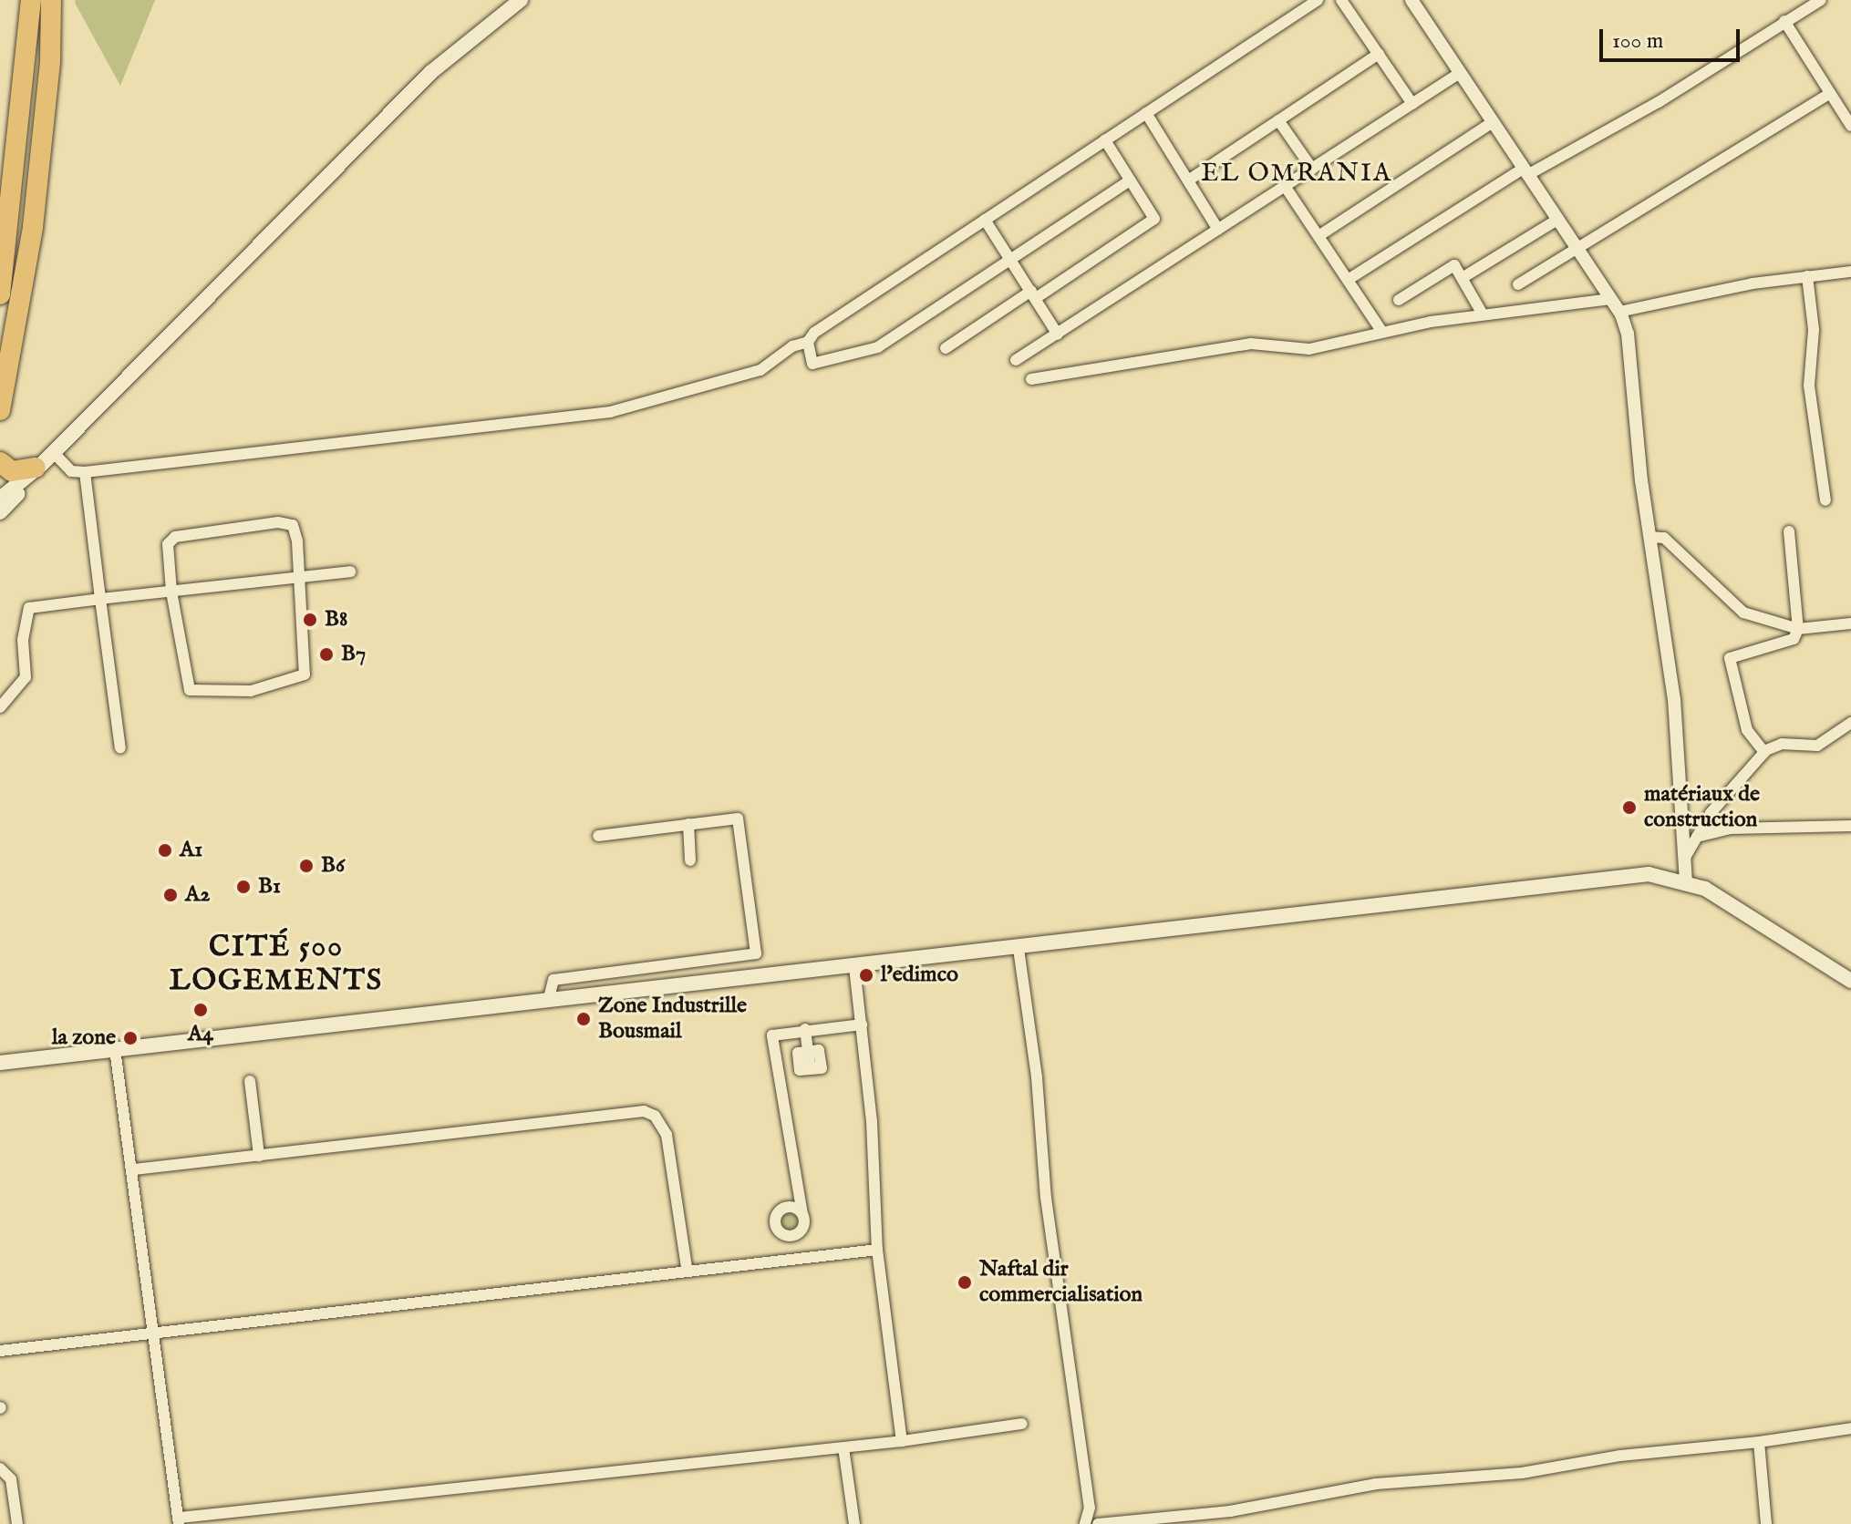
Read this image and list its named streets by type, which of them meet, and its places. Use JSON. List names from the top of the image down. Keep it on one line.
{"districts":["EL OMRANIA","CITÉ 500 LOGEMENTS"],"places":["B8","B7","matériaux de construction","A1","B6","B1","A2","l'edimco","A4","Zone Industrille Bousmail","la zone","Naftal dir commercialisation"],"scale_bar":"100 m"}
